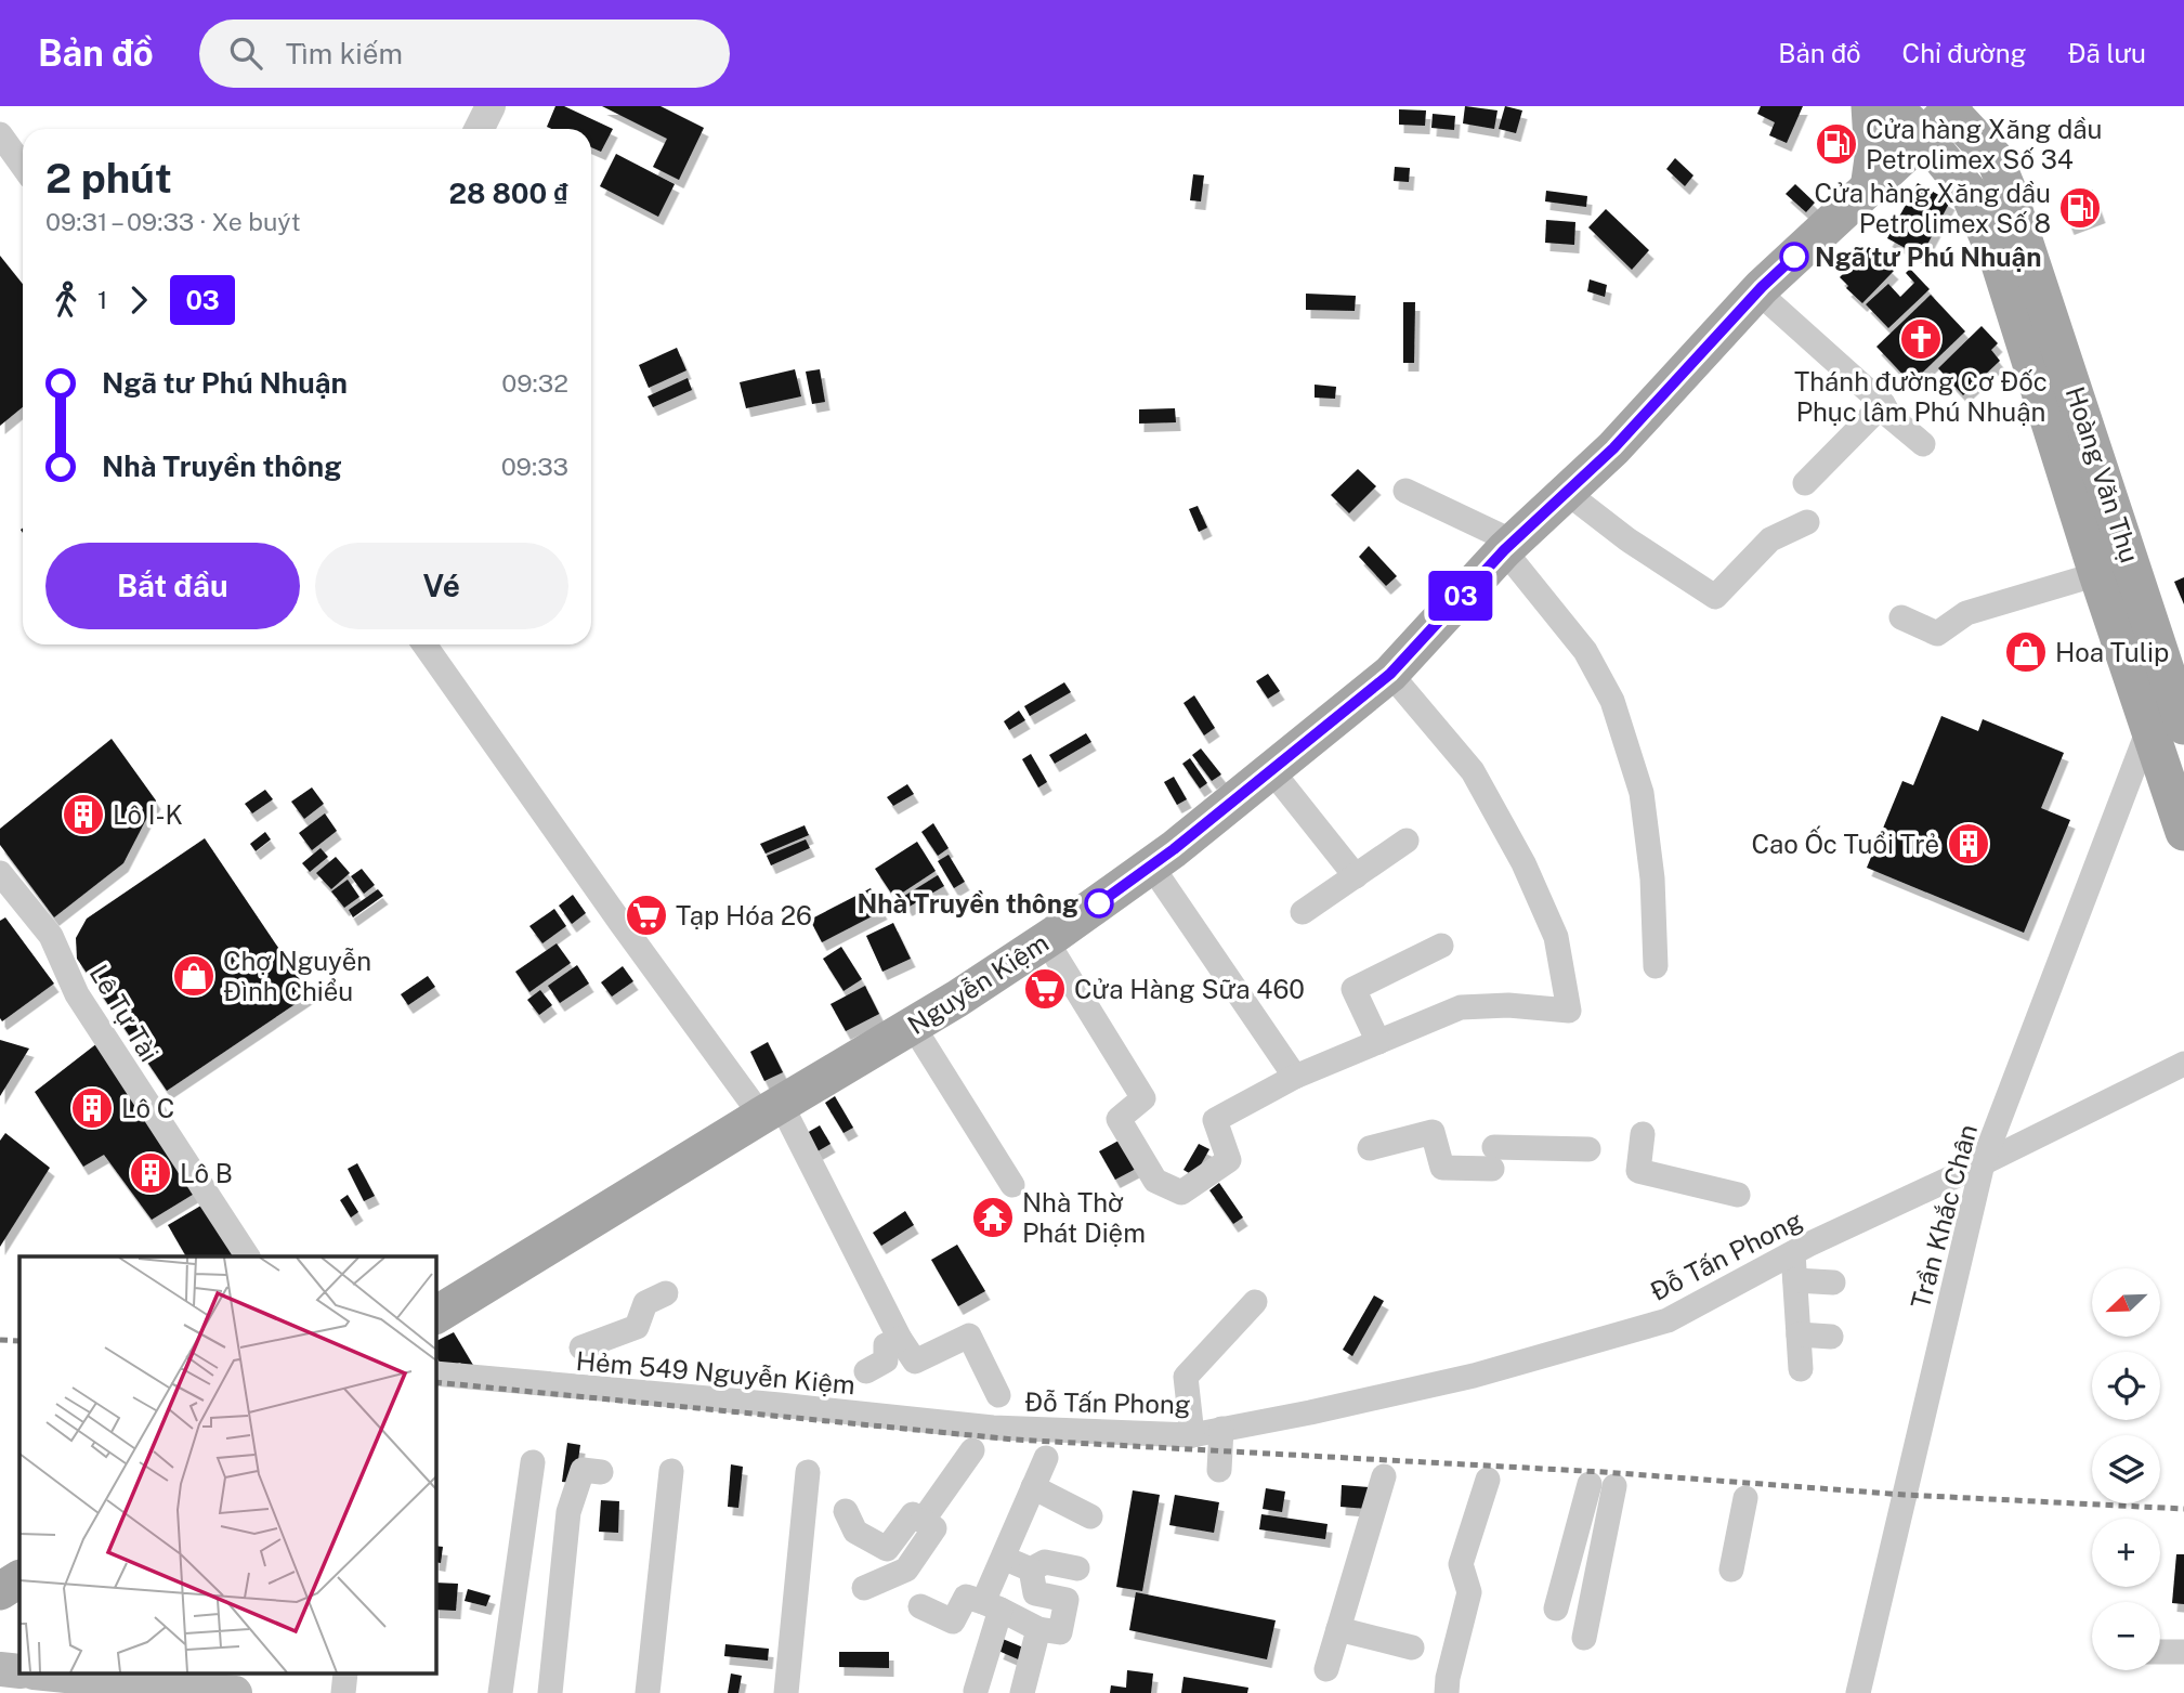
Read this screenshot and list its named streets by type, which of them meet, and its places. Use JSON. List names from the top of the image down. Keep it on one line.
{"streets":{"main road":["Hoàng Văn Thụ","Nguyễn Kiệm"],"street":["Lê Tự Tài","Trần Khắc Chân","Đỗ Tấn Phong","Hẻm 549 Nguyễn Kiệm"]},"crossings":[["Hoàng Văn Thụ","Nguyễn Kiệm"],["Hoàng Văn Thụ","Trần Khắc Chân"],["Trần Khắc Chân","Đỗ Tấn Phong"],["Đỗ Tấn Phong","Hẻm 549 Nguyễn Kiệm"]],"places":{"fuel station":["Cửa hàng Xăng dầu Petrolimex Số 34","Cửa hàng Xăng dầu Petrolimex Số 8"],"other":["Ngã tư Phú Nhuận","Nhà Truyền thông"],"church":["Thánh đường Cơ Đốc Phục lâm Phú Nhuận"],"shop":["Hoa Tulip","Chợ Nguyễn Đình Chiểu"],"building":["Lô I-K","Cao Ốc Tuổi Trẻ","Lô C","Lô B"],"supermarket":["Tạp Hóa 26","Cửa Hàng Sữa 460"],"temple":["Nhà Thờ Phát Diệm"]},"lines":["bus line 03"],"north":"bottom left","page":{"header":"Bản đồ","search":"Tìm kiếm","nav":["Bản đồ","Chỉ đường","Đã lưu"],"on_map":"03","heading":["2 phút","09:31 – 09:33 · Xe buýt","28 800 ₫"],"legs":["1","03"],"list":[{"name":"Ngã tư Phú Nhuận","value":"09:32"},{"name":"Nhà Truyền thông","value":"09:33"}],"buttons":["Bắt đầu","Vé"],"map_buttons":["+","−"]}}
